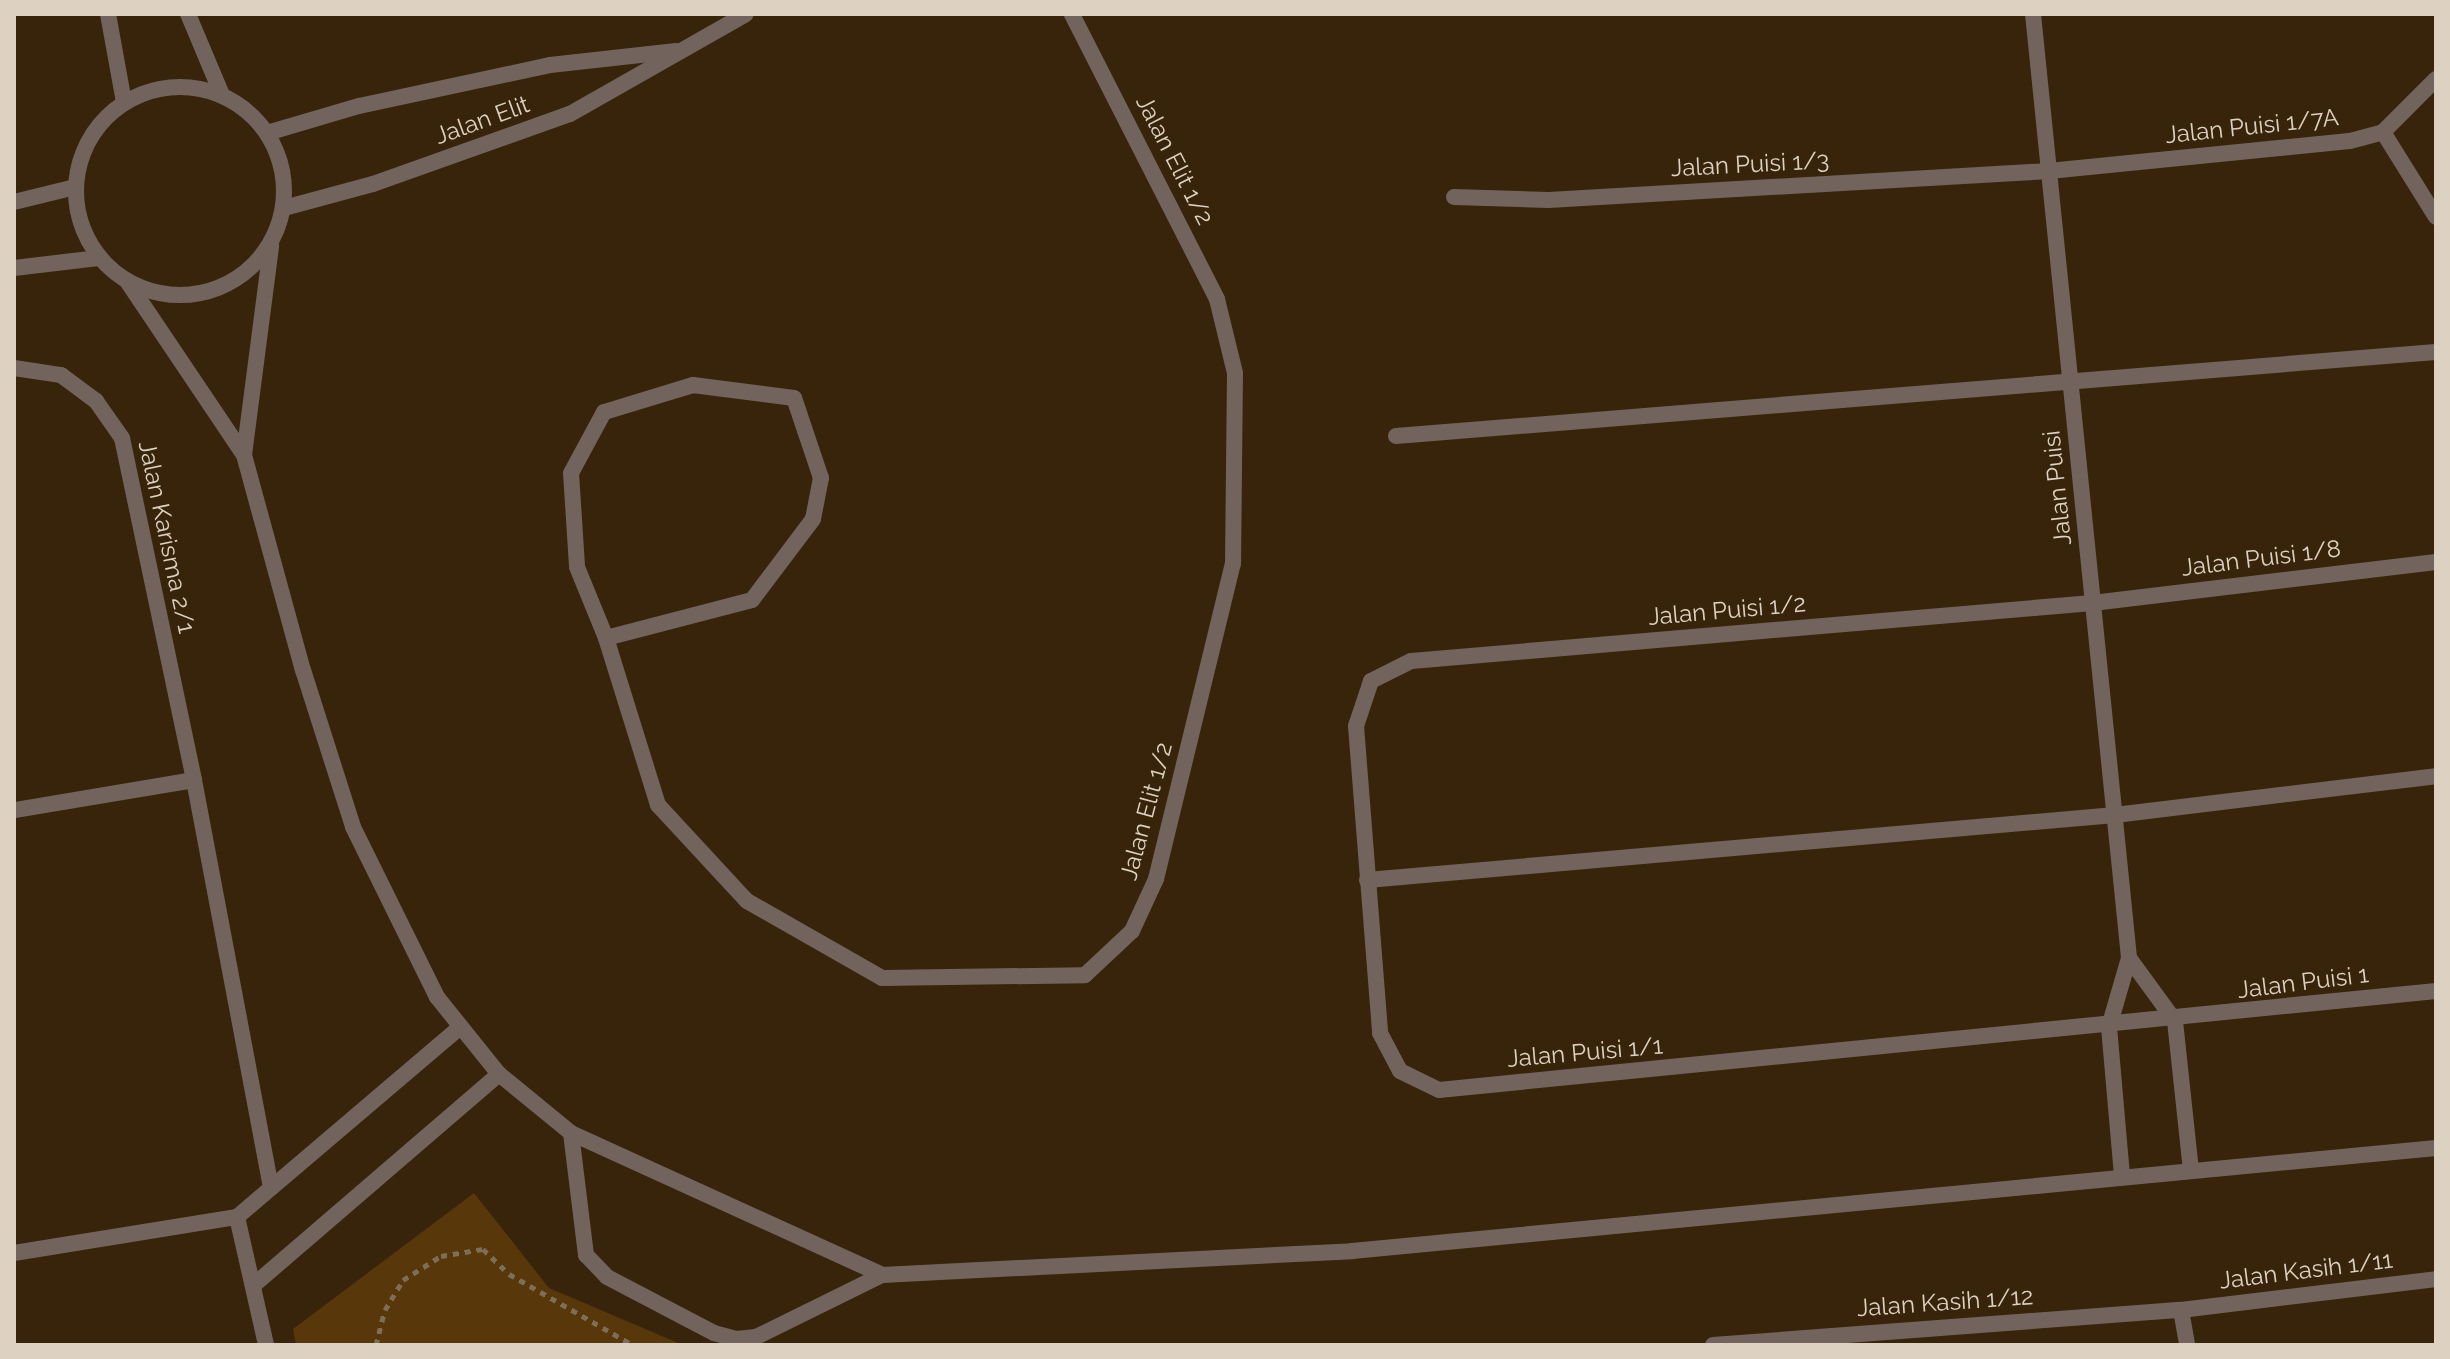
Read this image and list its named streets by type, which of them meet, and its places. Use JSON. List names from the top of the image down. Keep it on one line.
{"streets":{"street":["Jalan Elit","Jalan Puisi 1/7A","Jalan Elit 1/2","Jalan Puisi 1/3","Jalan Puisi","Jalan Karisma 2/1","Jalan Puisi 1/8","Jalan Puisi 1/2","Jalan Puisi 1","Jalan Puisi 1/1","Jalan Kasih 1/11","Jalan Kasih 1/12"]},"crossings":[["Jalan Puisi 1/7A","Jalan Puisi 1/3"],["Jalan Puisi 1/7A","Jalan Puisi"],["Jalan Puisi 1/3","Jalan Puisi"],["Jalan Puisi","Jalan Puisi 1/8"],["Jalan Puisi","Jalan Puisi 1/2"],["Jalan Puisi","Jalan Puisi 1/1"],["Jalan Puisi 1/8","Jalan Puisi 1/2"],["Jalan Puisi 1/2","Jalan Puisi 1/1"],["Jalan Puisi 1","Jalan Puisi 1/1"],["Jalan Kasih 1/11","Jalan Kasih 1/12"]]}
